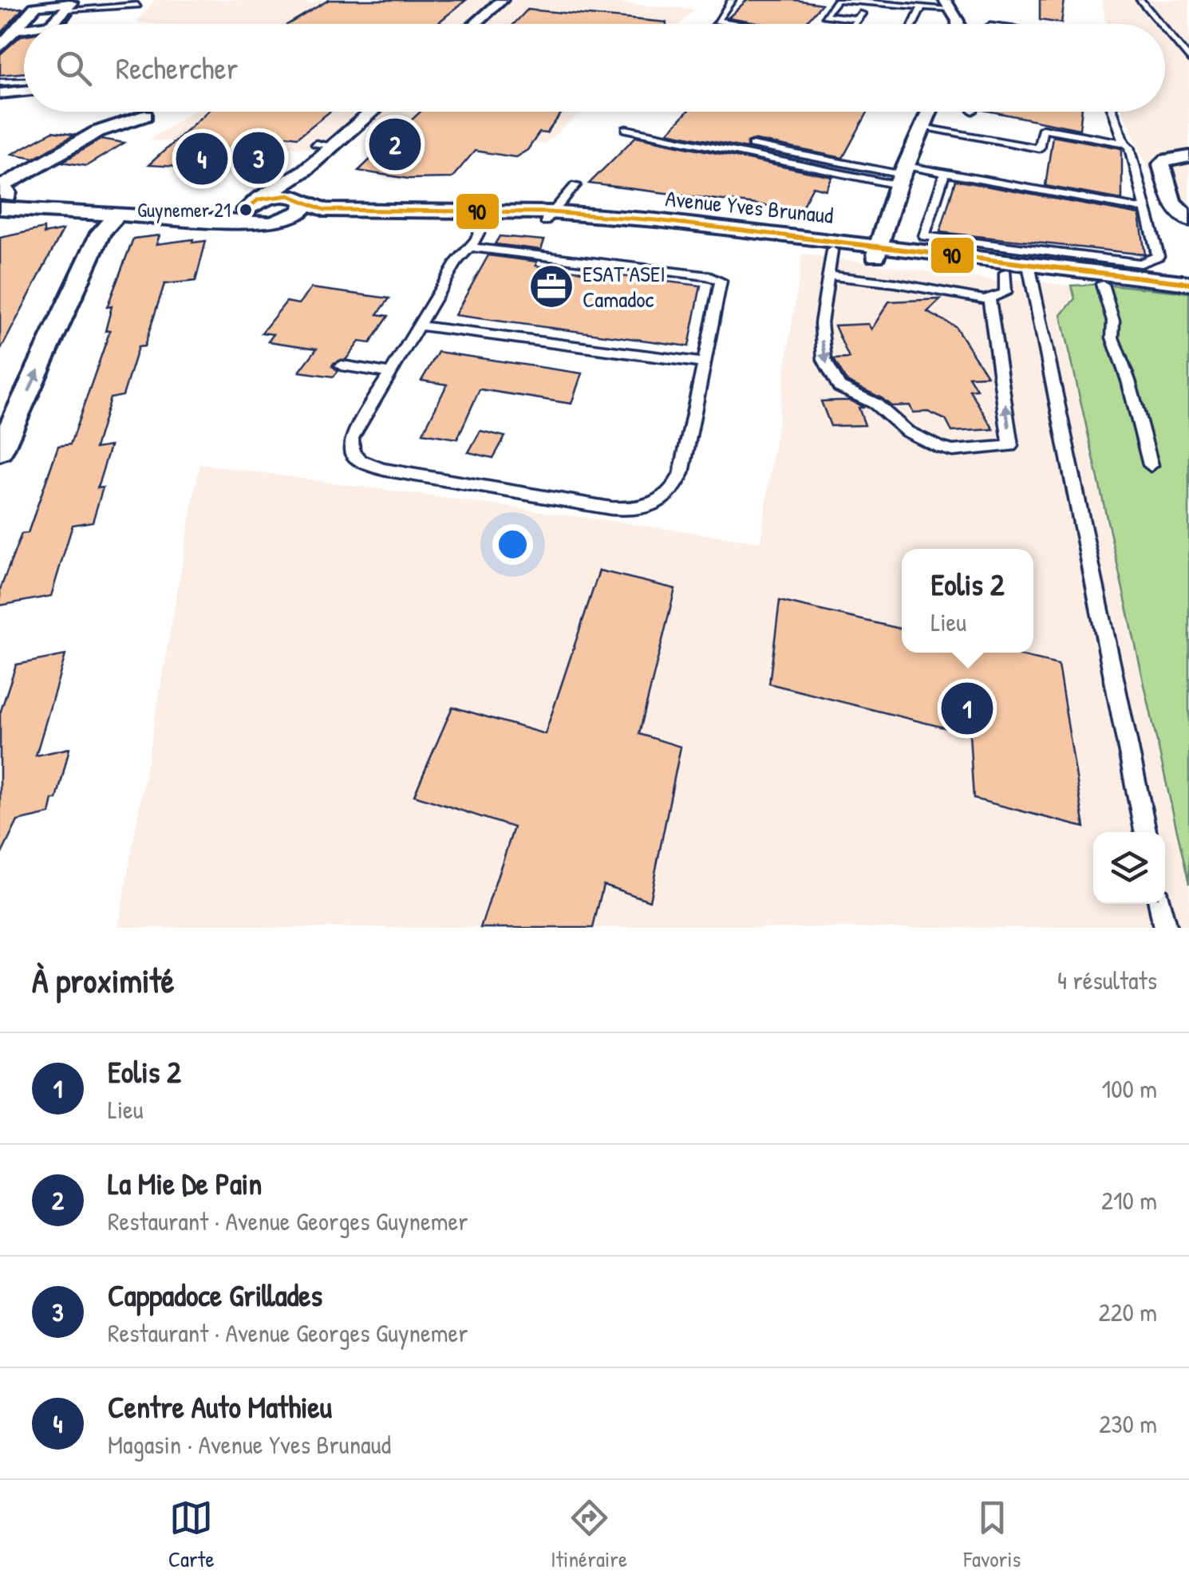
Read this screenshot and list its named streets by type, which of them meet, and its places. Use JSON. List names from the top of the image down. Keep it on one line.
{"streets":{"street":["Avenue Yves Brunaud"]},"places":{"other":["Guynemer 21"],"office":["ESAT ASEI Camadoc"]},"lines":["transit line 90"],"page":{"search":"Rechercher","pins":["2","3","4","1"],"popup":["Eolis 2","Lieu"],"heading":["À proximité","4 résultats"],"list":[{"mark":"1","name":"Eolis 2","note":"Lieu","value":"100 m"},{"mark":"2","name":"La Mie De Pain","note":"Restaurant · Avenue Georges Guynemer","value":"210 m"},{"mark":"3","name":"Cappadoce Grillades","note":"Restaurant · Avenue Georges Guynemer","value":"220 m"},{"mark":"4","name":"Centre Auto Mathieu","note":"Magasin · Avenue Yves Brunaud","value":"230 m"}],"nav":["Carte","Itinéraire","Favoris"]}}
